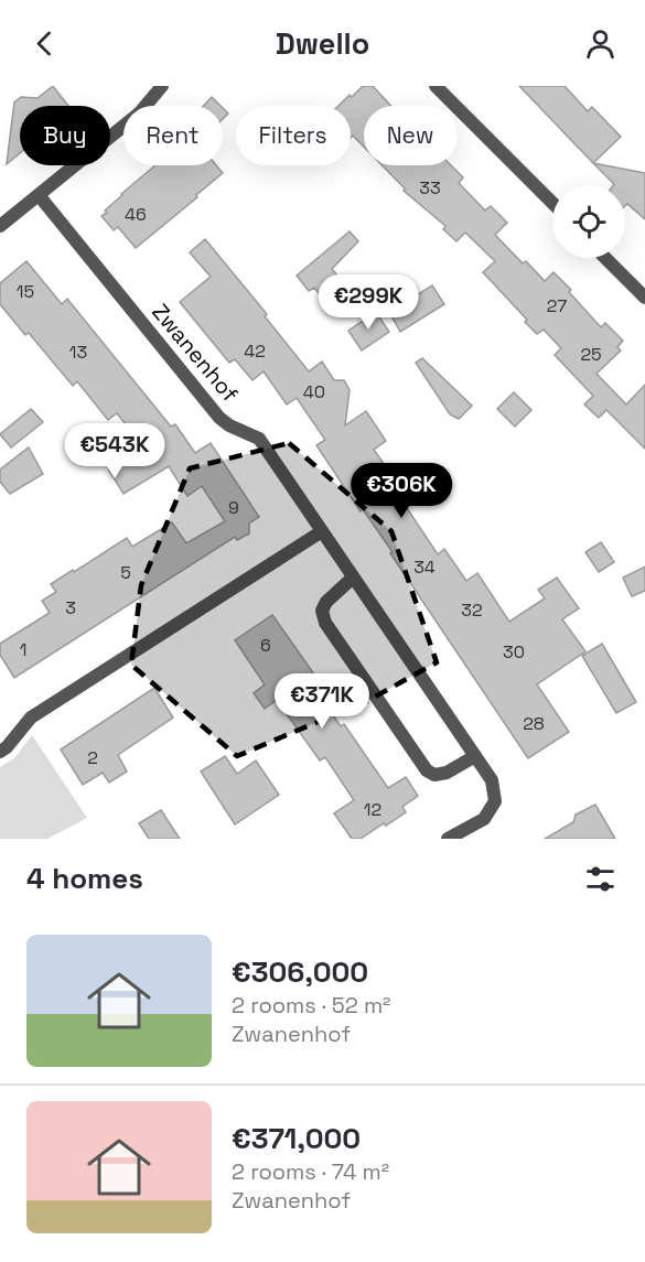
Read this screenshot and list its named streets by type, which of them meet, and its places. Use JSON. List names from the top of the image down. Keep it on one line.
{"streets":{"street":["Zwanenhof"]},"house_numbers":["33","46","15","27","42","13","25","40","9","34","5","3","32","6","1","30","28","2","12"],"page":{"header":"Dwello","chip":["Buy","Rent","Filters","New"],"price":["€299K","€543K","€306K","€371K"],"heading":"4 homes","list":[{"name":"€306,000","note":"2 rooms · 52 m² · Zwanenhof"},{"name":"€371,000","note":"2 rooms · 74 m² · Zwanenhof"}]}}
